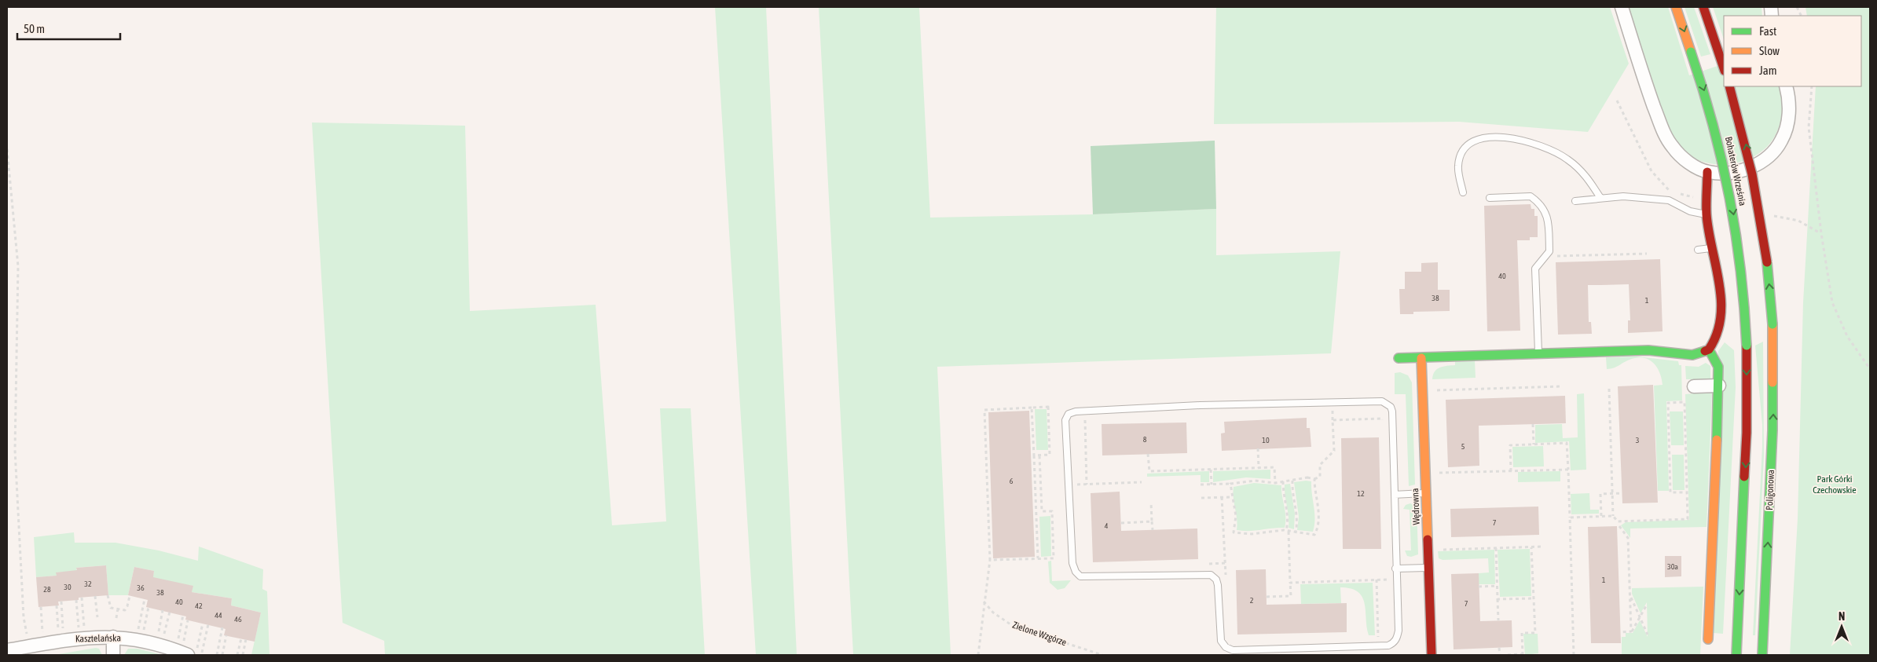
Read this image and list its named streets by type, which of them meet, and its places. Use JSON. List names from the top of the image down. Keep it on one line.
{"streets":{"main road":["Bohaterów Września","Poligonowa","Wędrowna"],"street":["Kasztelańska"],"path":["Zielone Wzgórze"]},"crossings":[["Bohaterów Września","Poligonowa"]],"parks":["Park Górki Czechowskie"],"house_numbers":["40","38","1","8","10","3","5","6","12","7","4","30a","1","32","30","36","28","38","2","40","7","42","44","46"],"legend":["Fast","Slow","Jam"],"scale_bar":"50 m","north":"top"}
